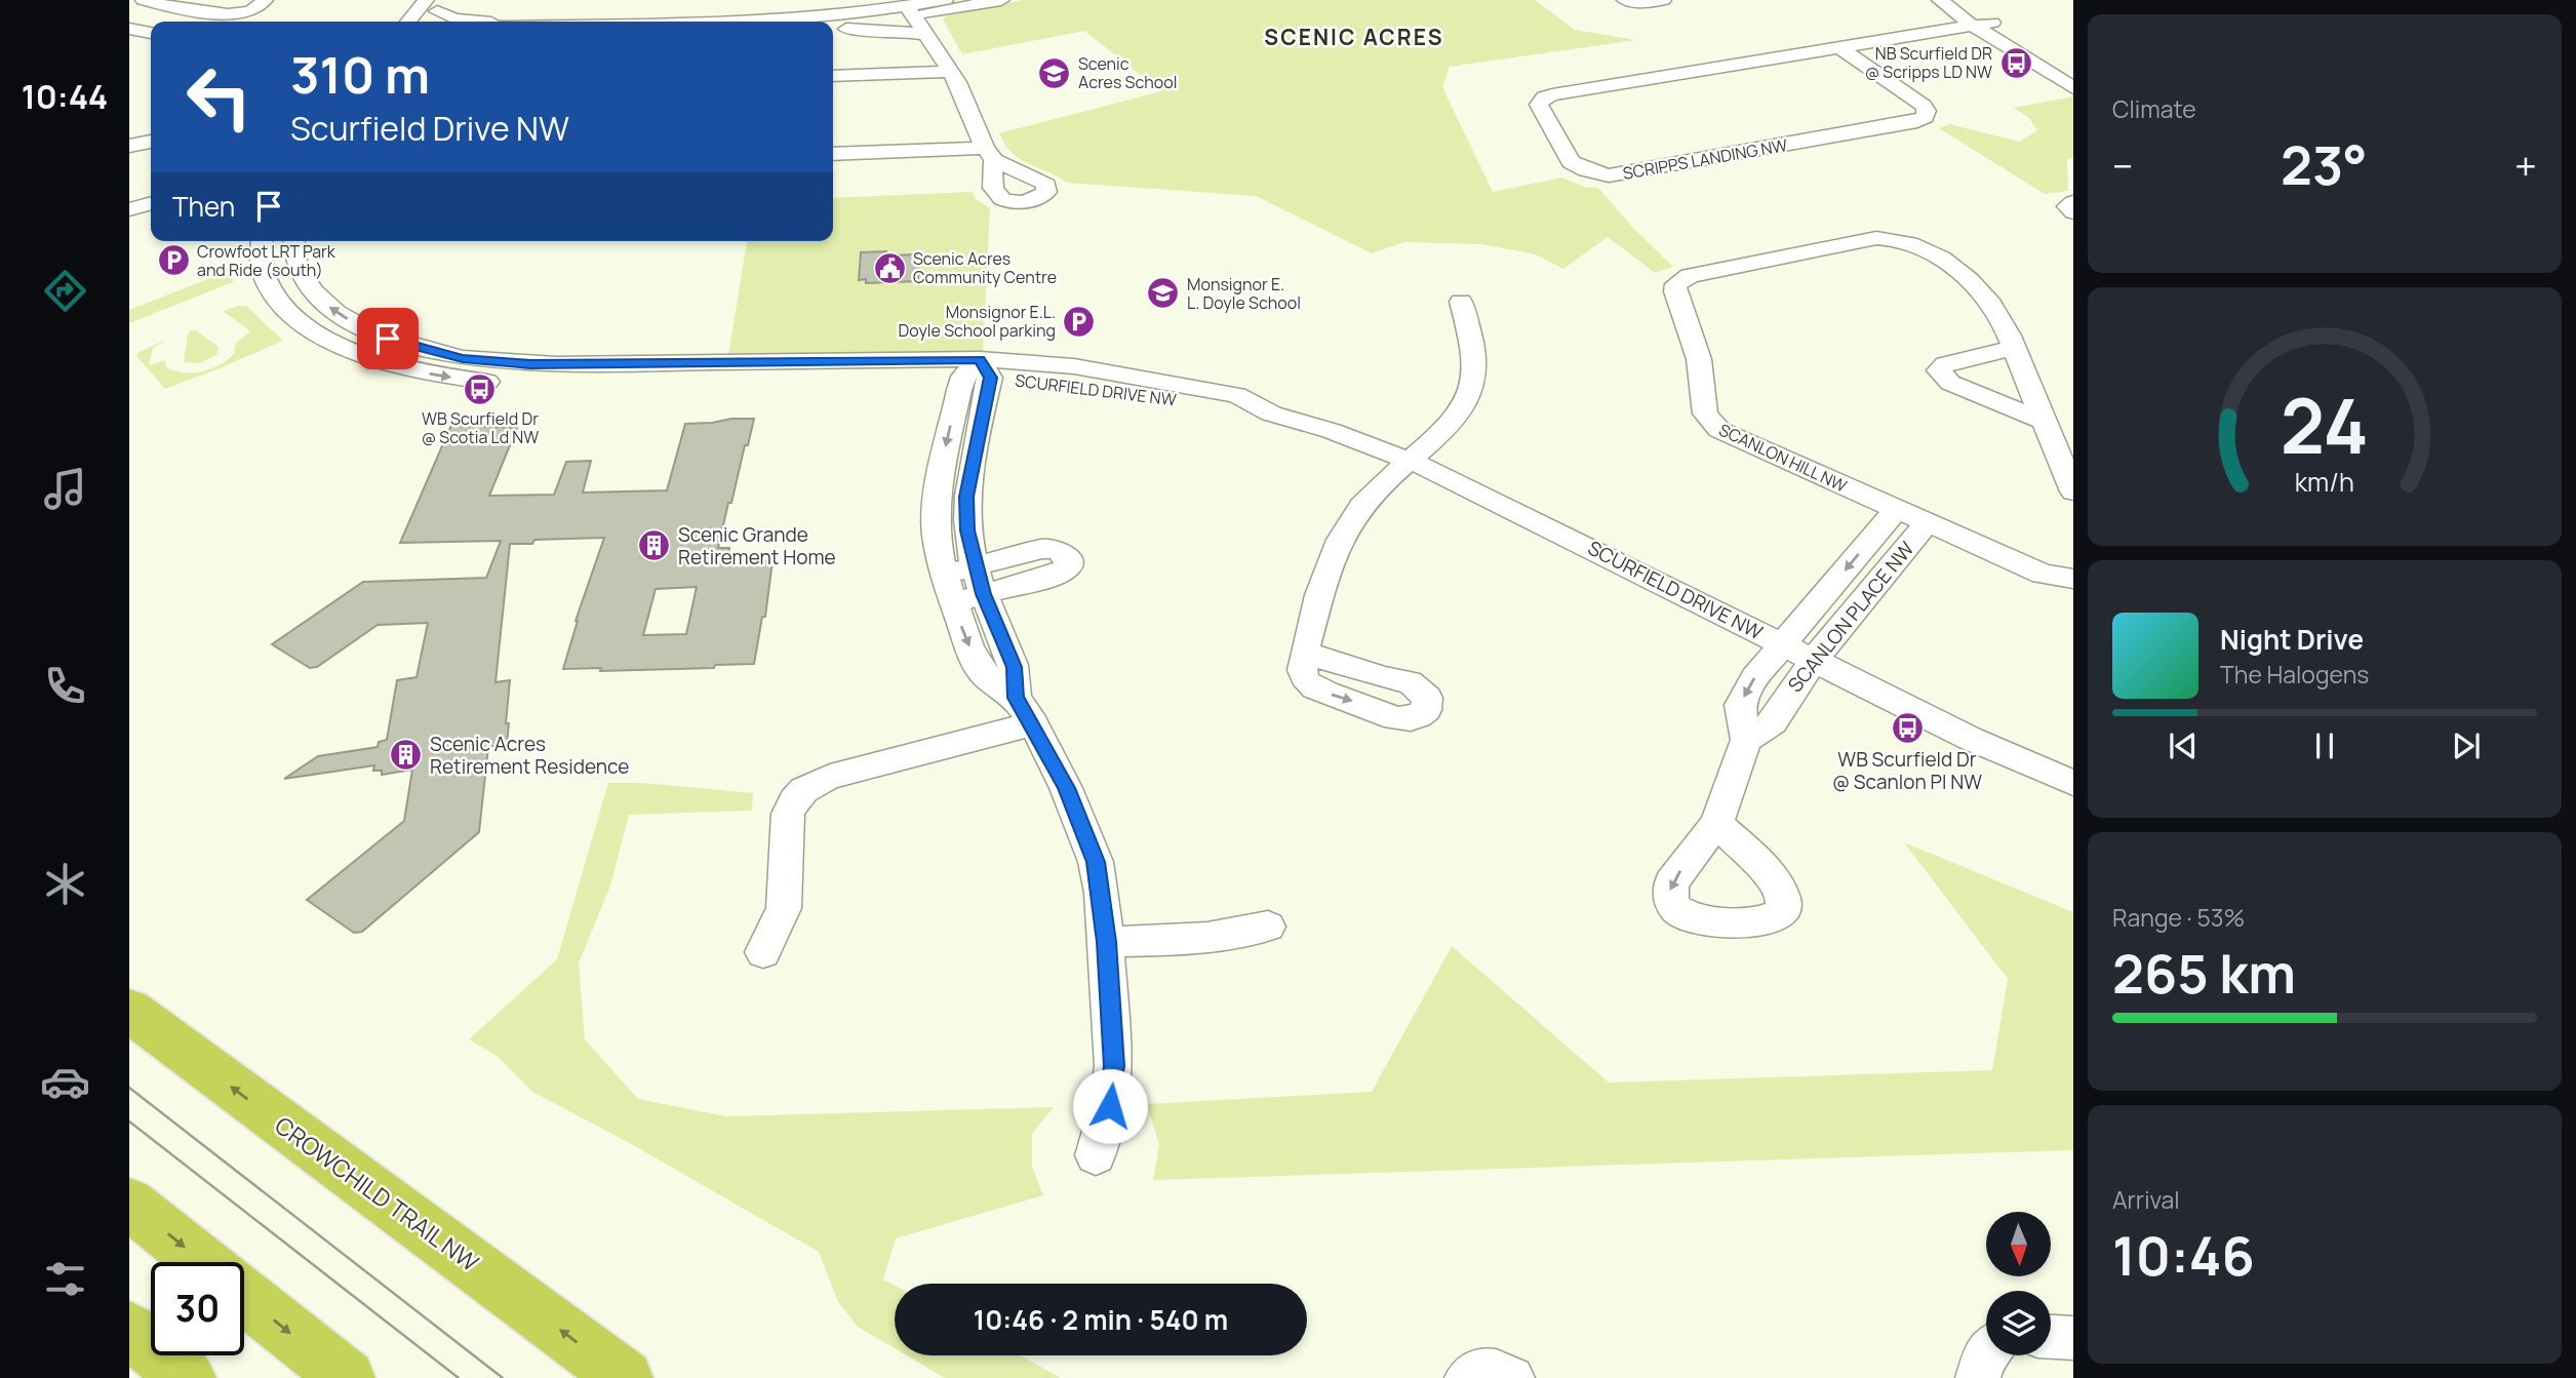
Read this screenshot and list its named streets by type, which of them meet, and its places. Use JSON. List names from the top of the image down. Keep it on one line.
{"streets":{"highway":["CROWCHILD TRAIL NW"],"street":["SCRIPPS LANDING NW","SCURFIELD DRIVE NW","SCANLON HILL NW","SCANLON PLACE NW"]},"crossings":[["SCURFIELD DRIVE NW","SCANLON PLACE NW"],["SCANLON HILL NW","SCANLON PLACE NW"]],"districts":["SCENIC ACRES"],"places":{"bus stop":["NB Scurfield DR @ Scripps LD NW","WB Scurfield Dr @ Scotia Ld NW","WB Scurfield Dr @ Scanlon Pl NW"],"school or university":["Scenic Acres School","Monsignor E. L. Doyle School"],"parking":["Crowfoot LRT Park and Ride (south)","Monsignor E.L. Doyle School parking"],"public building":["Scenic Acres Community Centre"],"building":["Scenic Grande Retirement Home","Scenic Acres Retirement Residence"]},"north":"bottom","page":{"tabs":"10:44","tile":["Climate",["Range · 53%","265 km"],["Arrival","10:46"]],"turn":["310 m","Scurfield Drive NW"],"heat":["−","23°","+"],"then":"Then","song":["Night Drive","The Halogens"],"limit":"30","trip":"10:46 · 2 min · 540 m","gauge":["24","km/h"]}}
